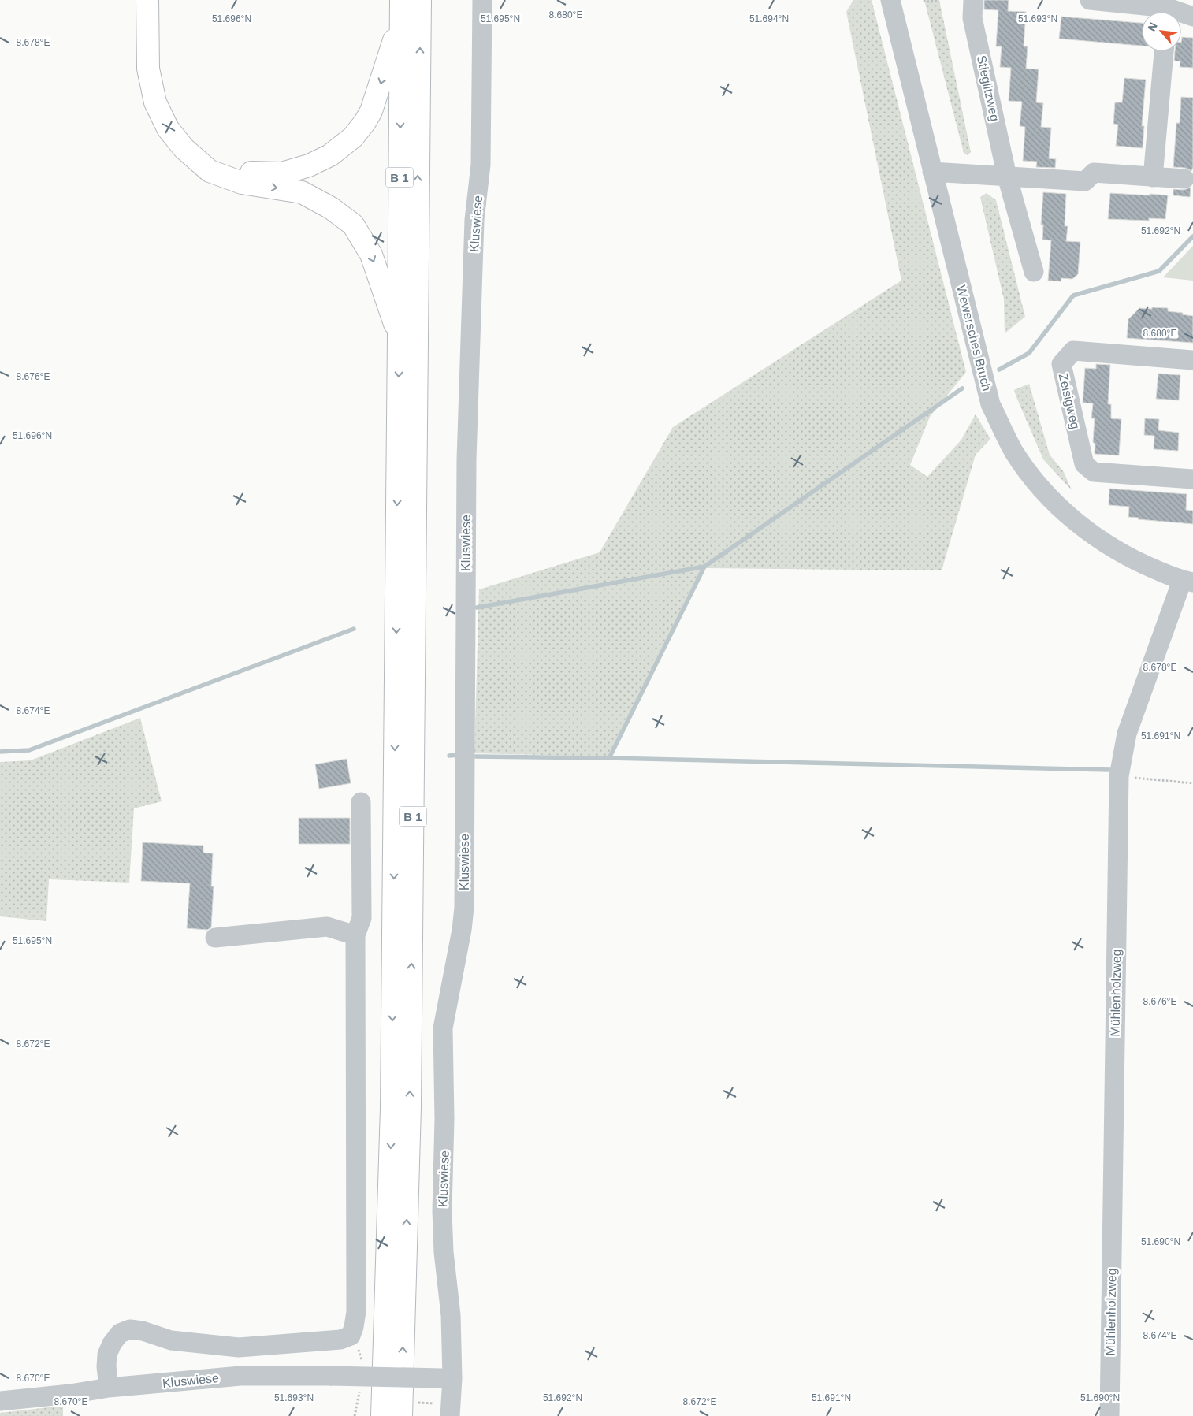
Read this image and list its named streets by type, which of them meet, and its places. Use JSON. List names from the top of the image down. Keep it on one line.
{"streets":{"highway":["B 1"],"street":["Stieglitzweg","Kluswiese","Wewersches Bruch","Zeisigweg","Mühlenholzweg"]},"crossings":[["Wewersches Bruch","Mühlenholzweg"]],"north":"top left","coordinates":["8.680°E","51.696°N","51.695°N","51.694°N","51.693°N","8.678°E","51.692°N","8.676°E","8.674°E","51.691°N","8.672°E","51.690°N","8.670°E"]}
